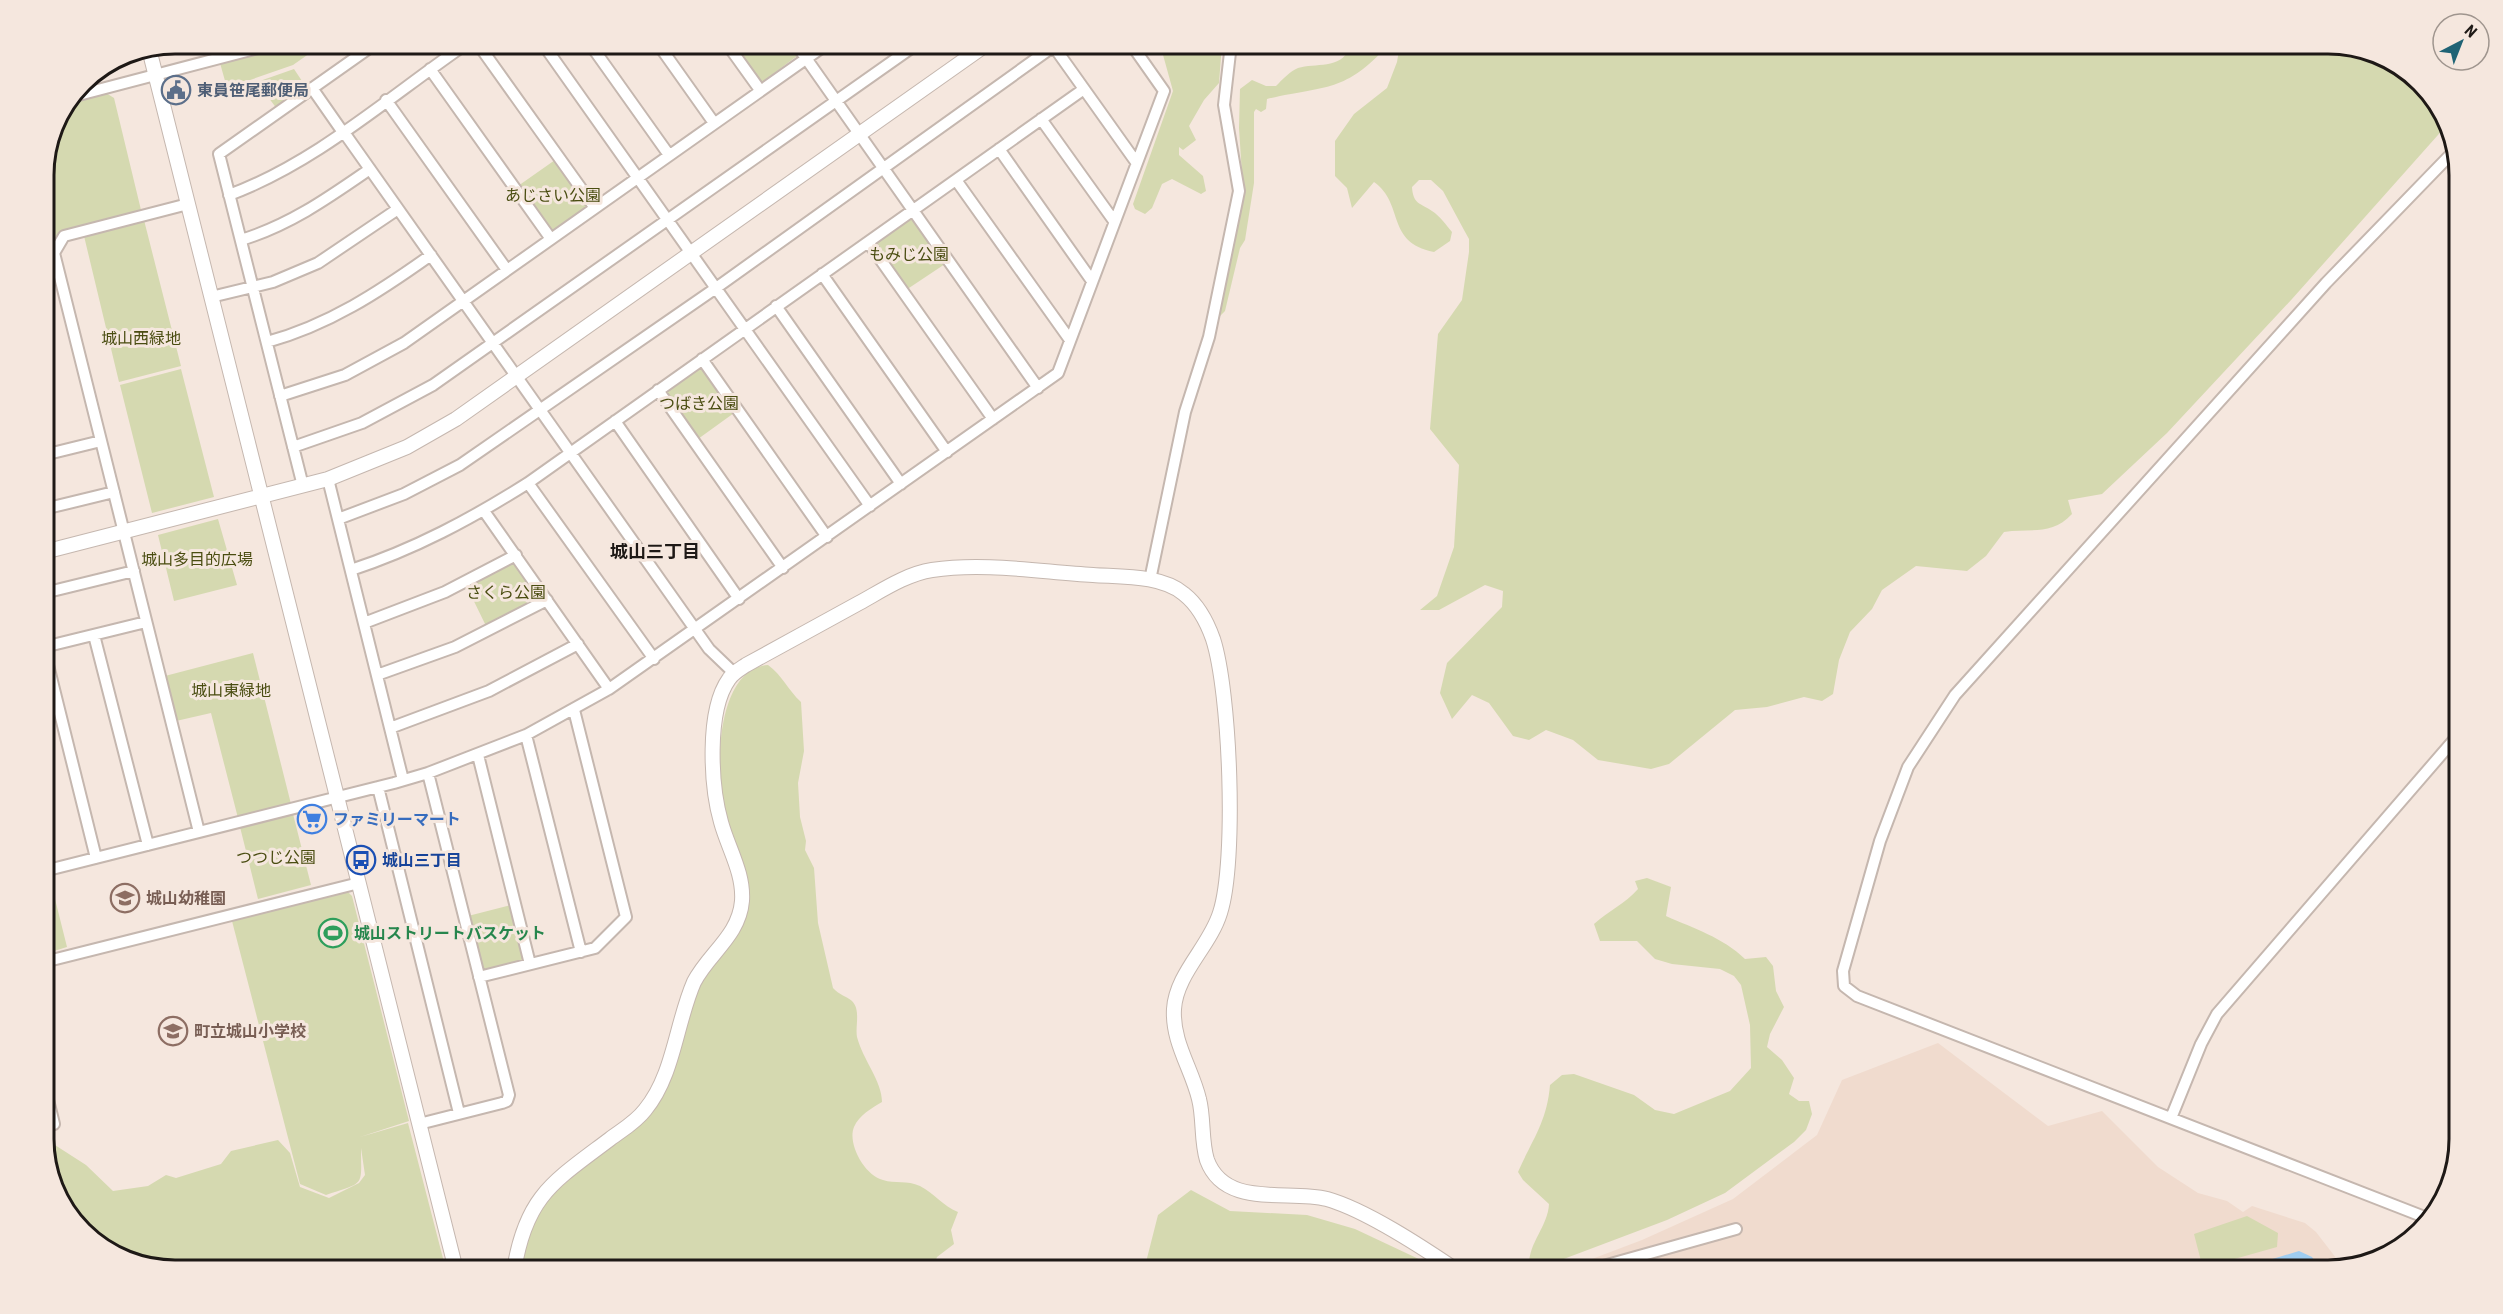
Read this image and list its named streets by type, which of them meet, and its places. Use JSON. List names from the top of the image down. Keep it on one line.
{"districts":["城山三丁目"],"parks":["あじさい公園","もみじ公園","城山西緑地","つばき公園","城山多目的広場","さくら公園","城山東緑地","つつじ公園"],"places":{"public building":["東員笹尾郵便局"],"supermarket":["ファミリーマート"],"bus stop":["城山三丁目"],"school or university":["城山幼稚園","町立城山小学校"],"sports":["城山ストリートバスケット"]},"north":"top right"}
